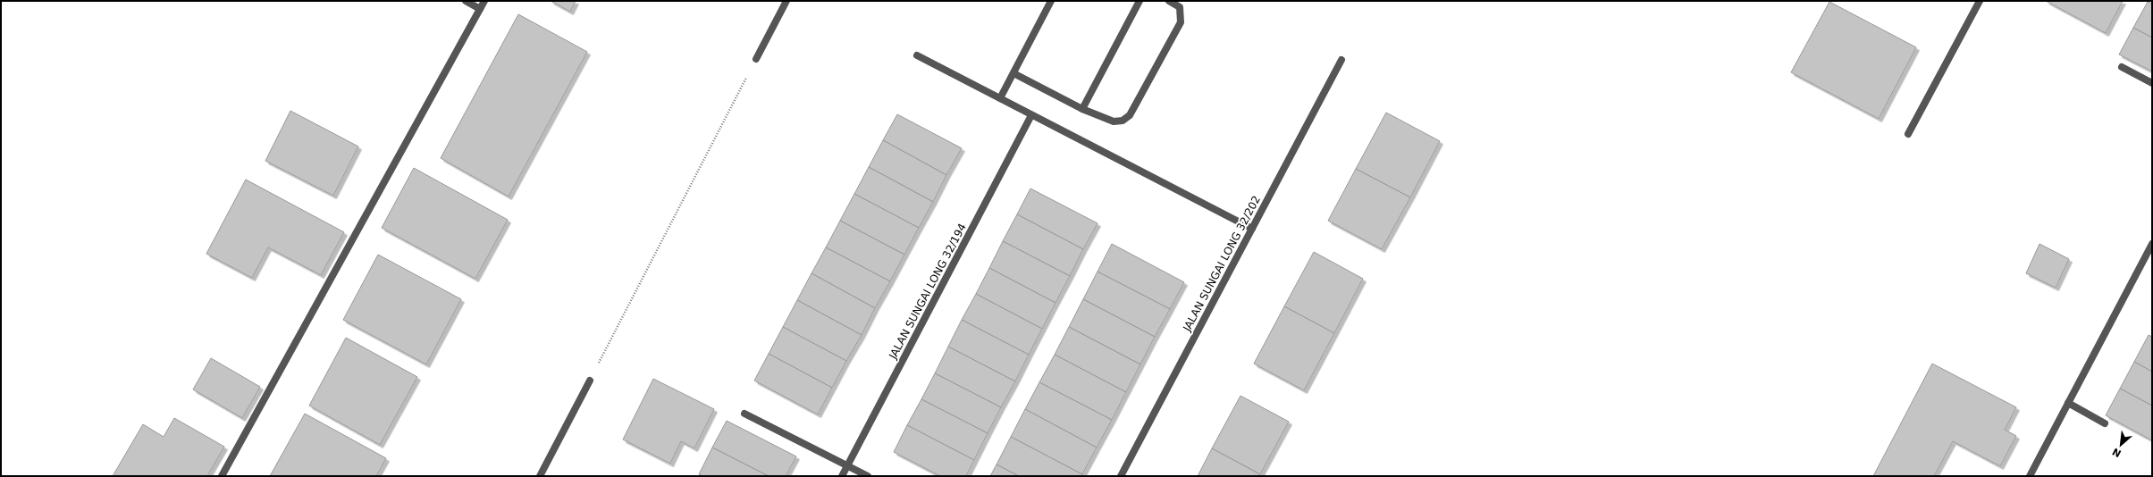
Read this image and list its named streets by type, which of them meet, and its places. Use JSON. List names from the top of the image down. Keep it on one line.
{"streets":{"street":["JALAN SUNGAI LONG 32/202","JALAN SUNGAI LONG 32/194"]},"north":"bottom left"}
